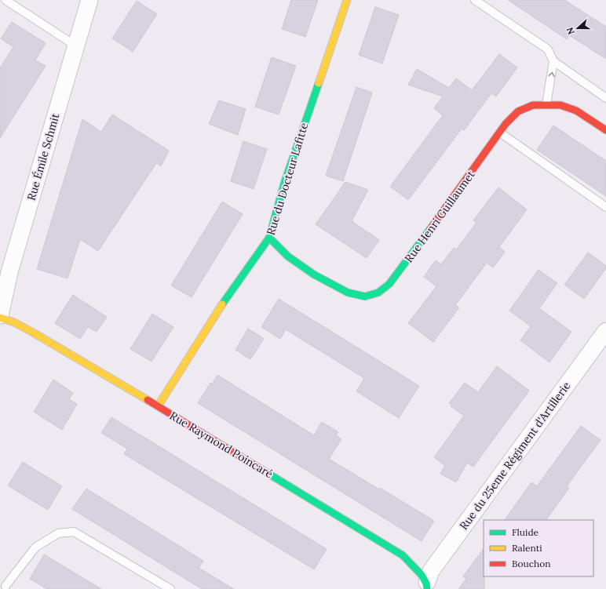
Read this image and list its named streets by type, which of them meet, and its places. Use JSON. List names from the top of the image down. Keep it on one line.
{"streets":{"street":["Rue Émile Schmit","Rue du Docteur Lafitte","Rue Henri Guillaumet","Rue Raymond Poincaré","Rue du 25eme Régiment d'Artillerie"]},"crossings":[["Rue du Docteur Lafitte","Rue Henri Guillaumet"],["Rue du Docteur Lafitte","Rue Raymond Poincaré"],["Rue Raymond Poincaré","Rue du 25eme Régiment d'Artillerie"]],"legend":["Fluide","Ralenti","Bouchon"],"north":"left"}
